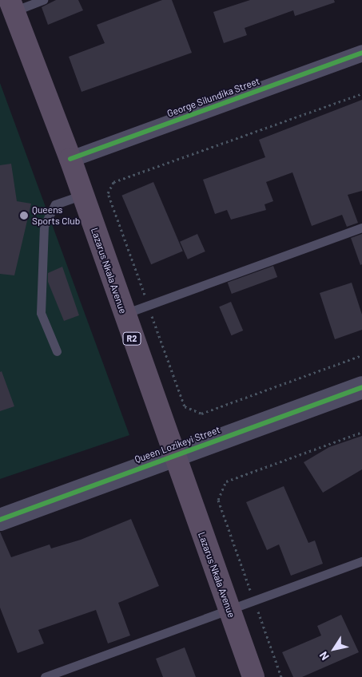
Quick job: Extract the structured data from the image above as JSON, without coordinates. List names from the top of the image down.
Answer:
{
  "streets": {
    "highway": ["Lazarus Nkala Avenue", "R2"],
    "street": ["George Silundika Street", "Queen Lozikeyi Street"]
  },
  "crossings": [
    ["George Silundika Street", "Lazarus Nkala Avenue"],
    ["Lazarus Nkala Avenue", "Queen Lozikeyi Street"]
  ],
  "places": ["Queens Sports Club"],
  "north": "bottom left"
}
